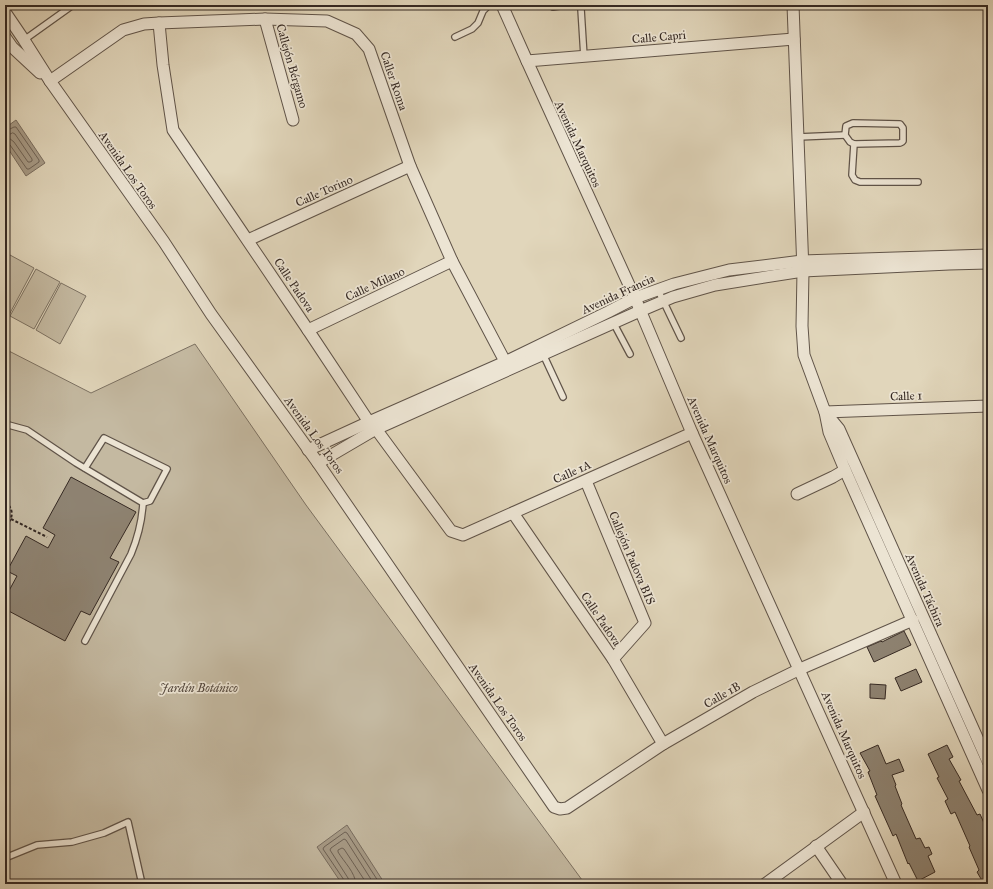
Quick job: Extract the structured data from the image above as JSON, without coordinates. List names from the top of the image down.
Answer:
{
  "streets": {
    "street": [
      "Calle Capri",
      "Callejón Bérgamo",
      "Caller Roma",
      "Avenida Marquitos",
      "Avenida Los Toros",
      "Calle Torino",
      "Calle Milano",
      "Calle Padova",
      "Avenida Francia",
      "Calle 1",
      "Calle 1A",
      "Callejón Padova BIS",
      "Avenida Táchira",
      "Calle 1B"
    ]
  },
  "crossings": [
    ["Calle Capri", "Avenida Marquitos"],
    ["Callejón Bérgamo", "Caller Roma"],
    ["Caller Roma", "Avenida Los Toros"],
    ["Caller Roma", "Calle Torino"],
    ["Caller Roma", "Calle Milano"],
    ["Caller Roma", "Calle Padova"],
    ["Caller Roma", "Avenida Francia"],
    ["Avenida Marquitos", "Avenida Francia"],
    ["Avenida Marquitos", "Calle 1A"],
    ["Avenida Marquitos", "Calle 1B"],
    ["Avenida Los Toros", "Avenida Francia"],
    ["Avenida Los Toros", "Calle 1B"],
    ["Calle Torino", "Calle Padova"],
    ["Calle Milano", "Calle Padova"],
    ["Calle Padova", "Avenida Francia"],
    ["Calle Padova", "Calle 1A"],
    ["Calle Padova", "Callejón Padova BIS"],
    ["Calle Padova", "Calle 1B"],
    ["Calle 1A", "Callejón Padova BIS"]
  ],
  "parks": ["Jardín Botánico"]
}
